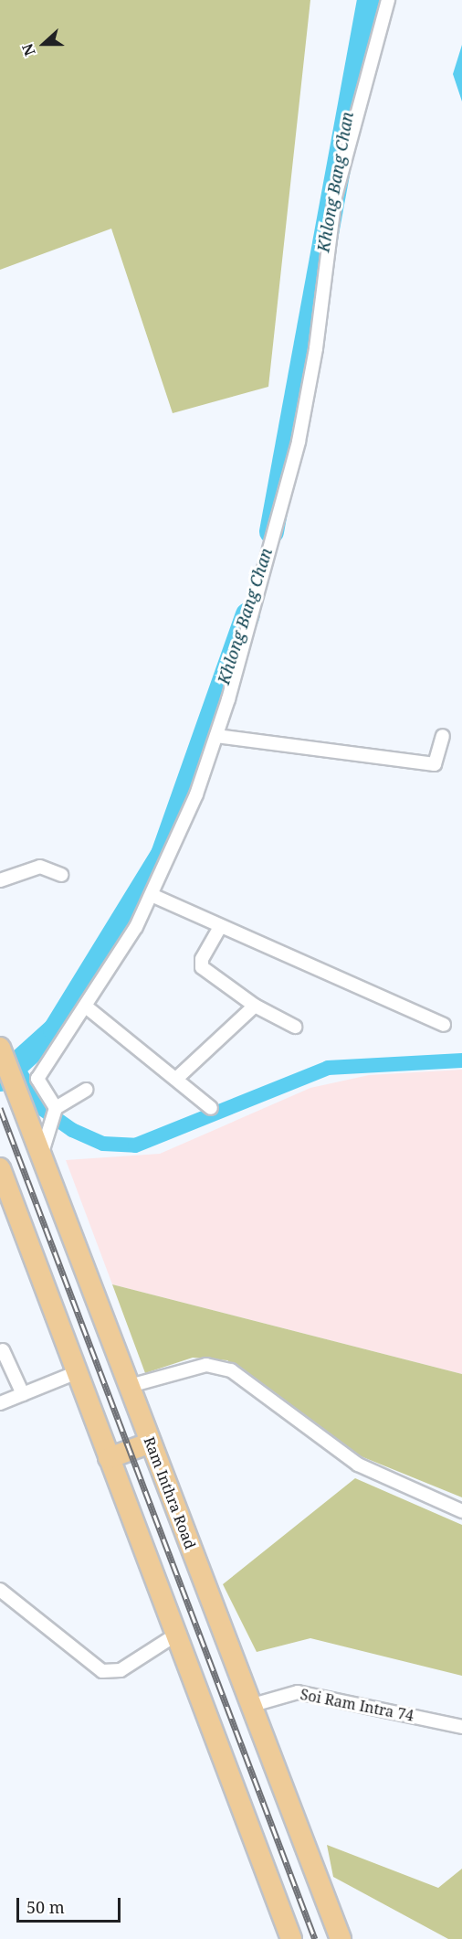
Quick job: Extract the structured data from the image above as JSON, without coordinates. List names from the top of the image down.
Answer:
{
  "streets": {
    "highway": ["Ram Inthra Road"],
    "street": ["Soi Ram Intra 74"]
  },
  "crossings": [
    ["Ram Inthra Road", "Soi Ram Intra 74"]
  ],
  "water": ["Khlong Bang Chan"],
  "scale_bar": "50 m",
  "north": "left"
}
